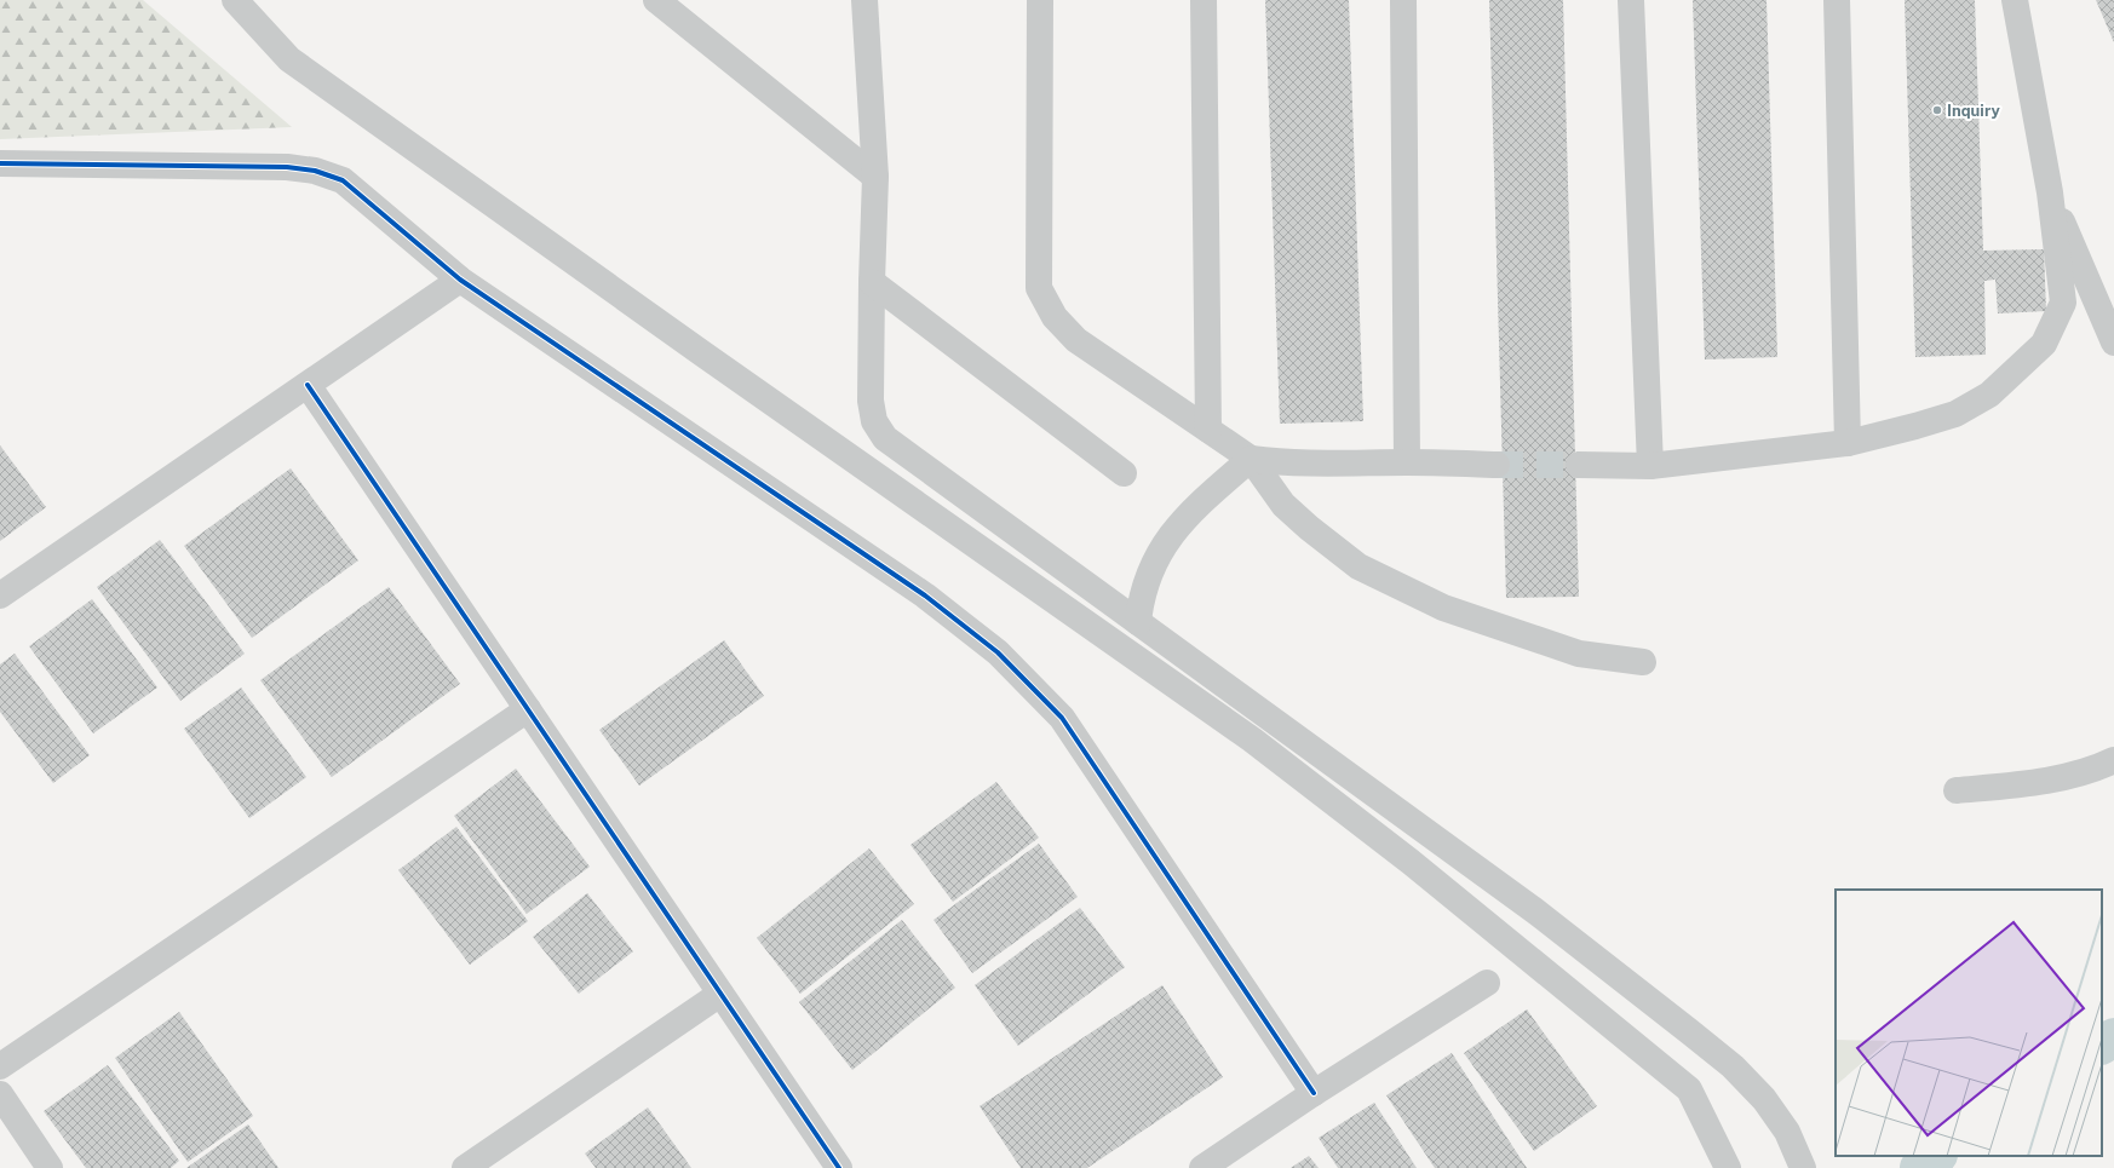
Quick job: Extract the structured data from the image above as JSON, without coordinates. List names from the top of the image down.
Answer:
{
  "places": ["Inquiry"]
}
